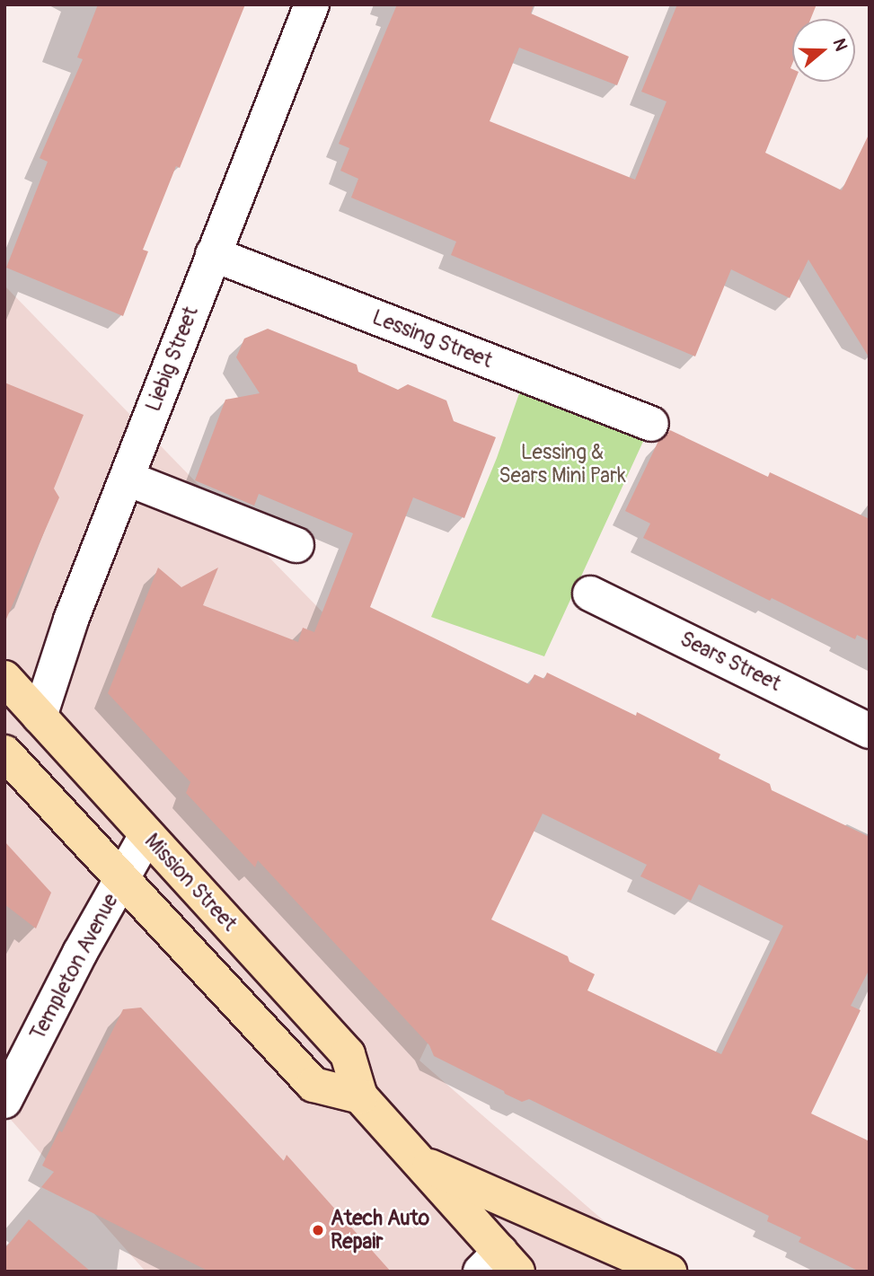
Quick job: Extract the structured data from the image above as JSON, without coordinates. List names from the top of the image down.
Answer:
{
  "streets": {
    "main road": ["Mission Street"],
    "street": [
      "Lessing Street",
      "Liebig Street",
      "Sears Street",
      "Templeton Avenue"
    ]
  },
  "crossings": [
    ["Lessing Street", "Liebig Street"],
    ["Liebig Street", "Mission Street"],
    ["Mission Street", "Templeton Avenue"]
  ],
  "parks": ["Lessing & Sears Mini Park"],
  "places": ["Atech Auto Repair"],
  "north": "right"
}
